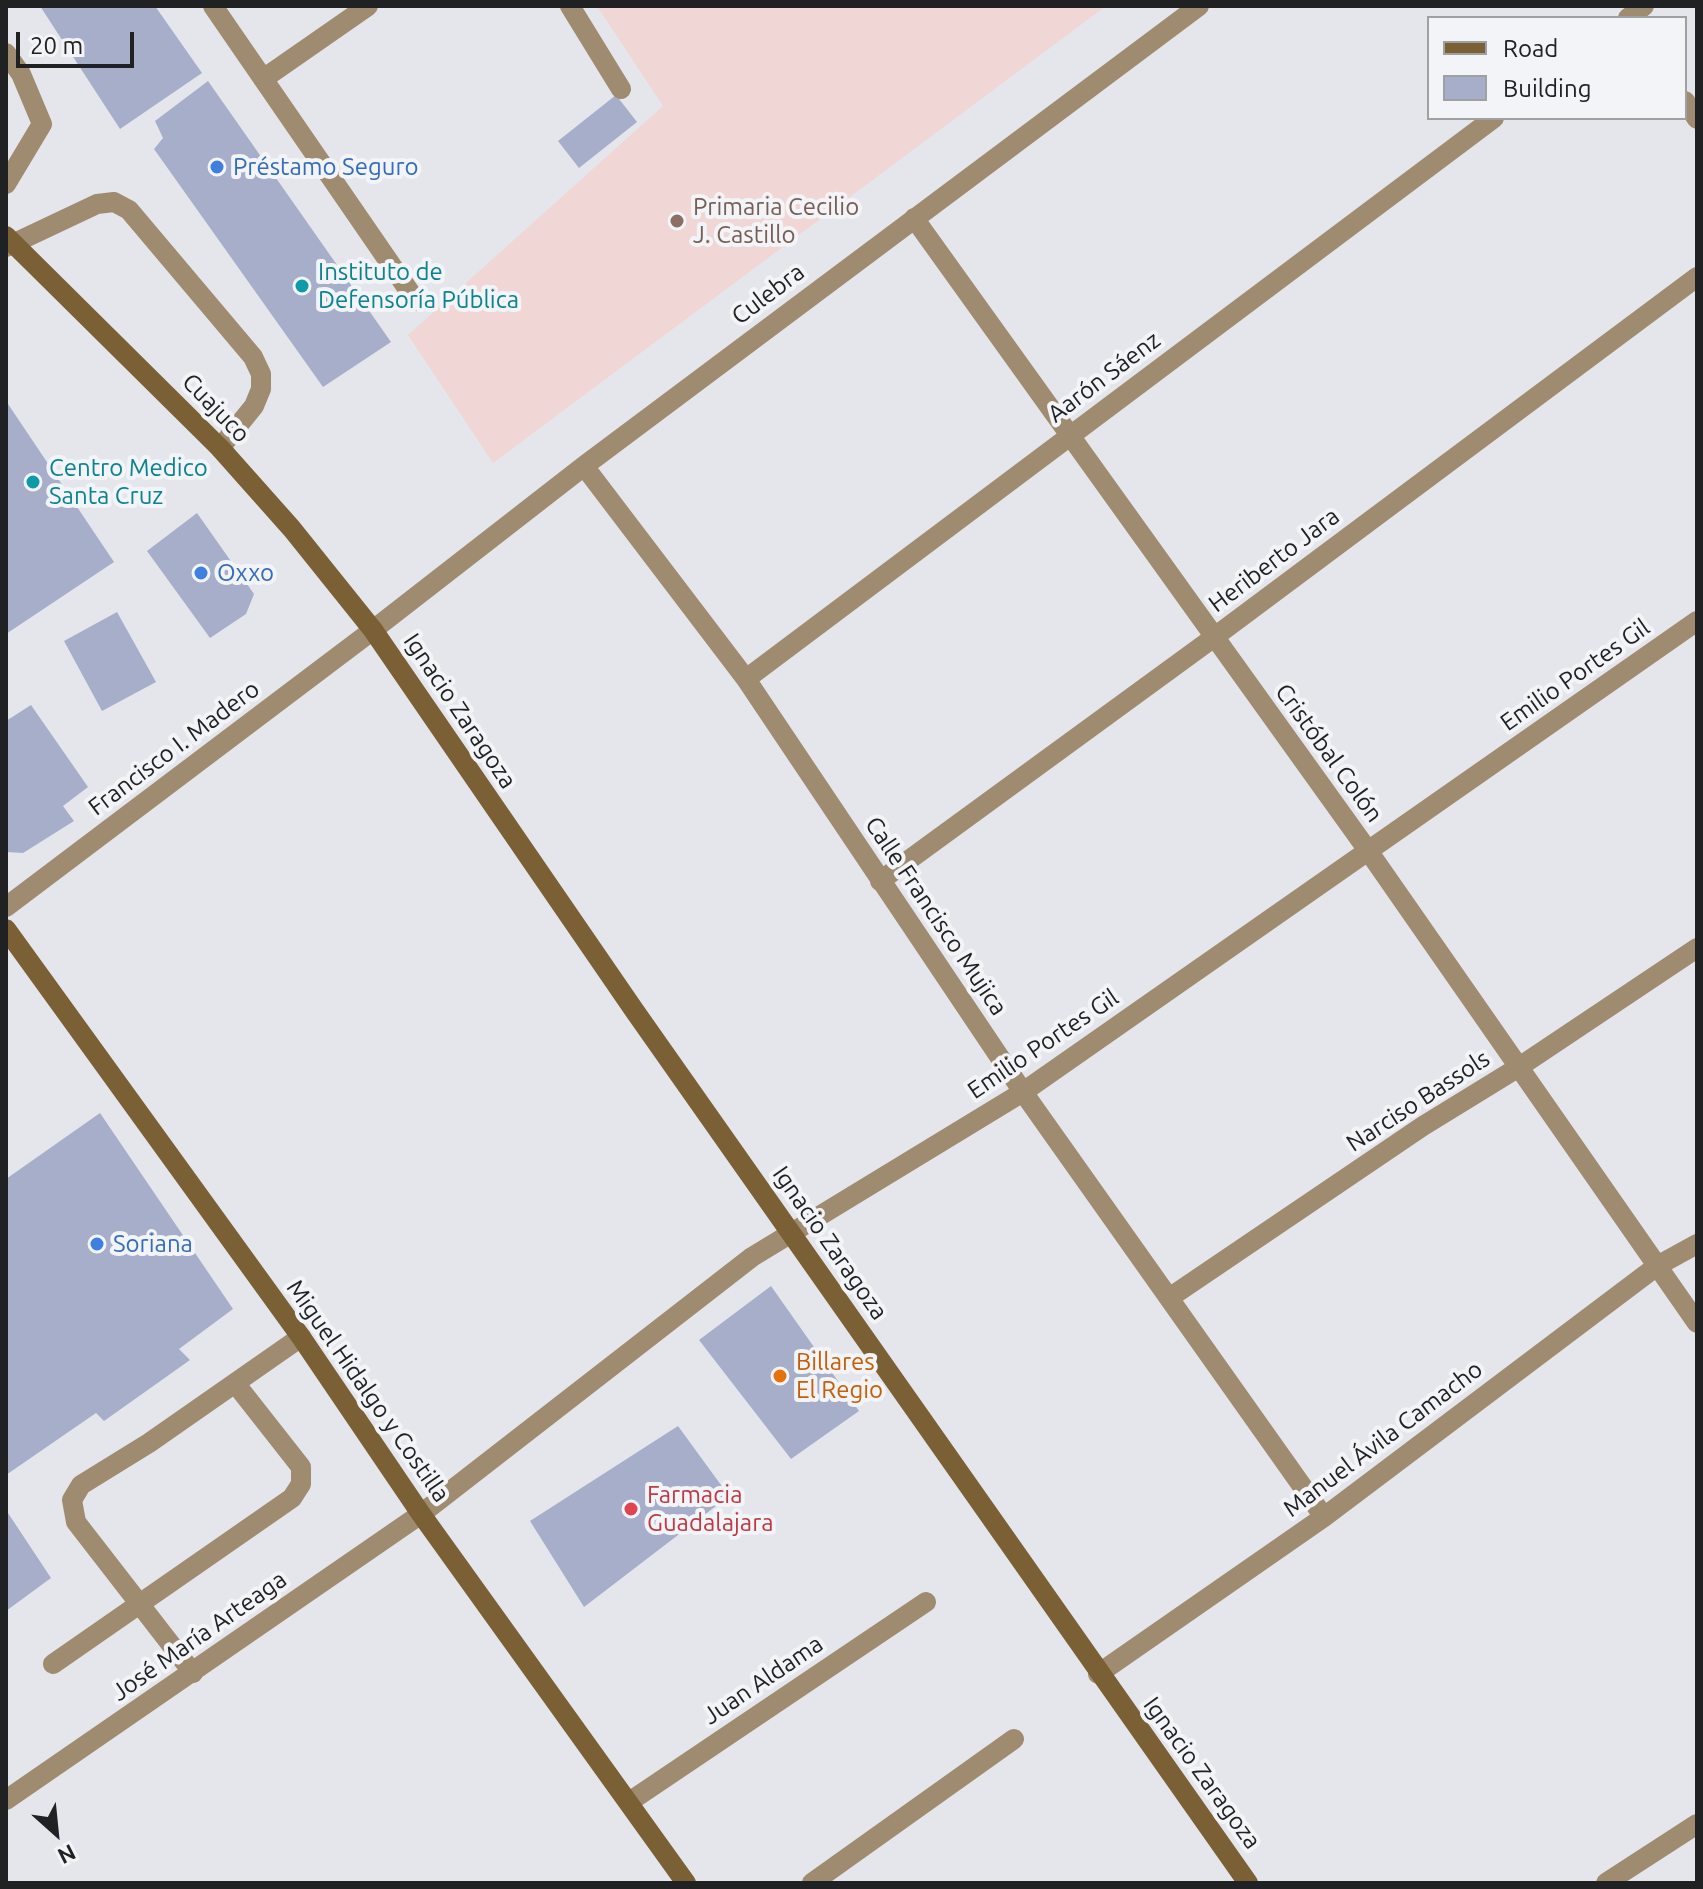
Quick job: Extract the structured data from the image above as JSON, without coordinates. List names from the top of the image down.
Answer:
{
  "streets": {
    "main road": ["Cuajuco", "Ignacio Zaragoza", "Miguel Hidalgo y Costilla"],
    "street": [
      "Culebra",
      "Aarón Sáenz",
      "Heriberto Jara",
      "Emilio Portes Gil",
      "Francisco I. Madero",
      "Cristóbal Colón",
      "Calle Francisco Mujica",
      "Narciso Bassols",
      "Manuel Ávila Camacho",
      "José María Arteaga",
      "Juan Aldama"
    ]
  },
  "crossings": [
    ["Culebra", "Cuajuco"],
    ["Culebra", "Ignacio Zaragoza"],
    ["Culebra", "Francisco I. Madero"],
    ["Culebra", "Cristóbal Colón"],
    ["Culebra", "Calle Francisco Mujica"],
    ["Aarón Sáenz", "Cristóbal Colón"],
    ["Aarón Sáenz", "Calle Francisco Mujica"],
    ["Cuajuco", "Ignacio Zaragoza"],
    ["Cuajuco", "Francisco I. Madero"],
    ["Heriberto Jara", "Cristóbal Colón"],
    ["Heriberto Jara", "Calle Francisco Mujica"],
    ["Emilio Portes Gil", "Ignacio Zaragoza"],
    ["Emilio Portes Gil", "Cristóbal Colón"],
    ["Emilio Portes Gil", "Calle Francisco Mujica"],
    ["Emilio Portes Gil", "Miguel Hidalgo y Costilla"],
    ["Emilio Portes Gil", "José María Arteaga"],
    ["Ignacio Zaragoza", "Francisco I. Madero"],
    ["Ignacio Zaragoza", "Manuel Ávila Camacho"],
    ["Cristóbal Colón", "Narciso Bassols"],
    ["Cristóbal Colón", "Manuel Ávila Camacho"],
    ["Calle Francisco Mujica", "Narciso Bassols"],
    ["Calle Francisco Mujica", "Manuel Ávila Camacho"],
    ["Miguel Hidalgo y Costilla", "José María Arteaga"],
    ["Miguel Hidalgo y Costilla", "Juan Aldama"]
  ],
  "places": [
    "Préstamo Seguro",
    "Primaria Cecilio J. Castillo",
    "Instituto de Defensoría Pública",
    "Centro Medico Santa Cruz",
    "Oxxo",
    "Soriana",
    "Billares El Regio",
    "Farmacia Guadalajara"
  ],
  "legend": ["Road", "Building"],
  "scale_bar": "20 m",
  "north": "bottom right"
}
